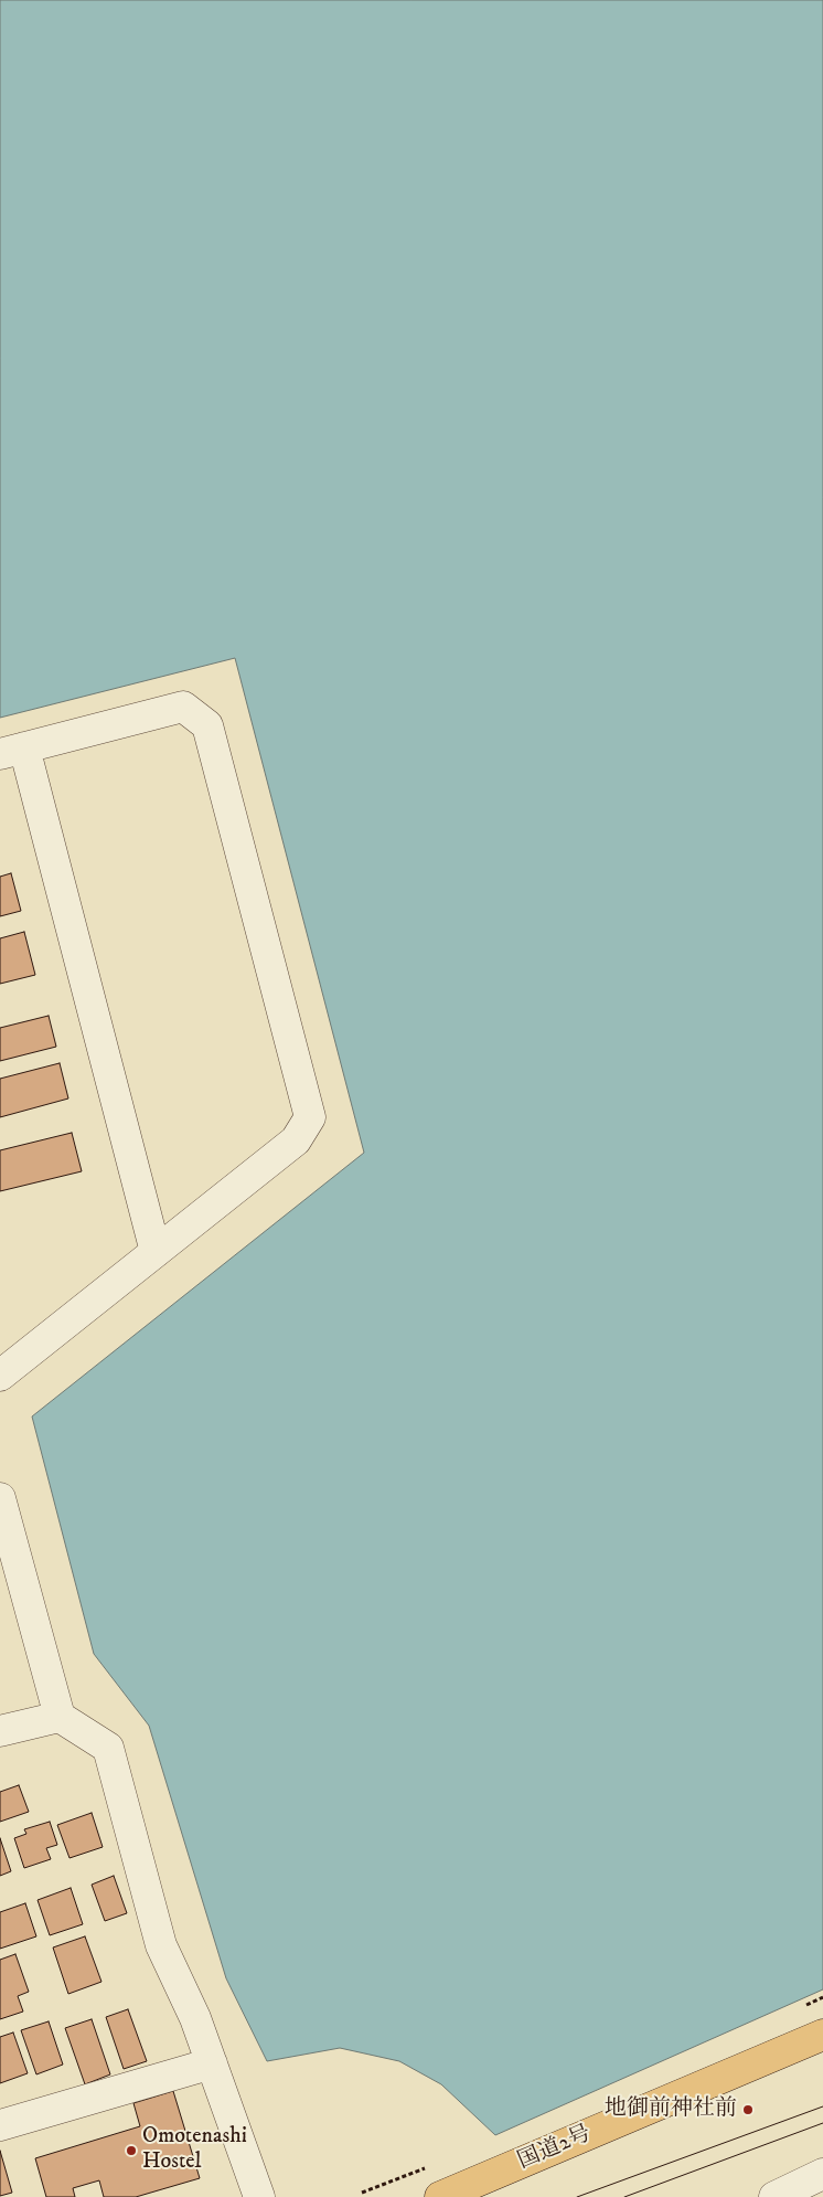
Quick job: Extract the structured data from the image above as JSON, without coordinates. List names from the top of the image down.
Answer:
{
  "streets": {
    "highway": ["国道2号"]
  },
  "places": ["地御前神社前", "Omotenashi Hostel"]
}
